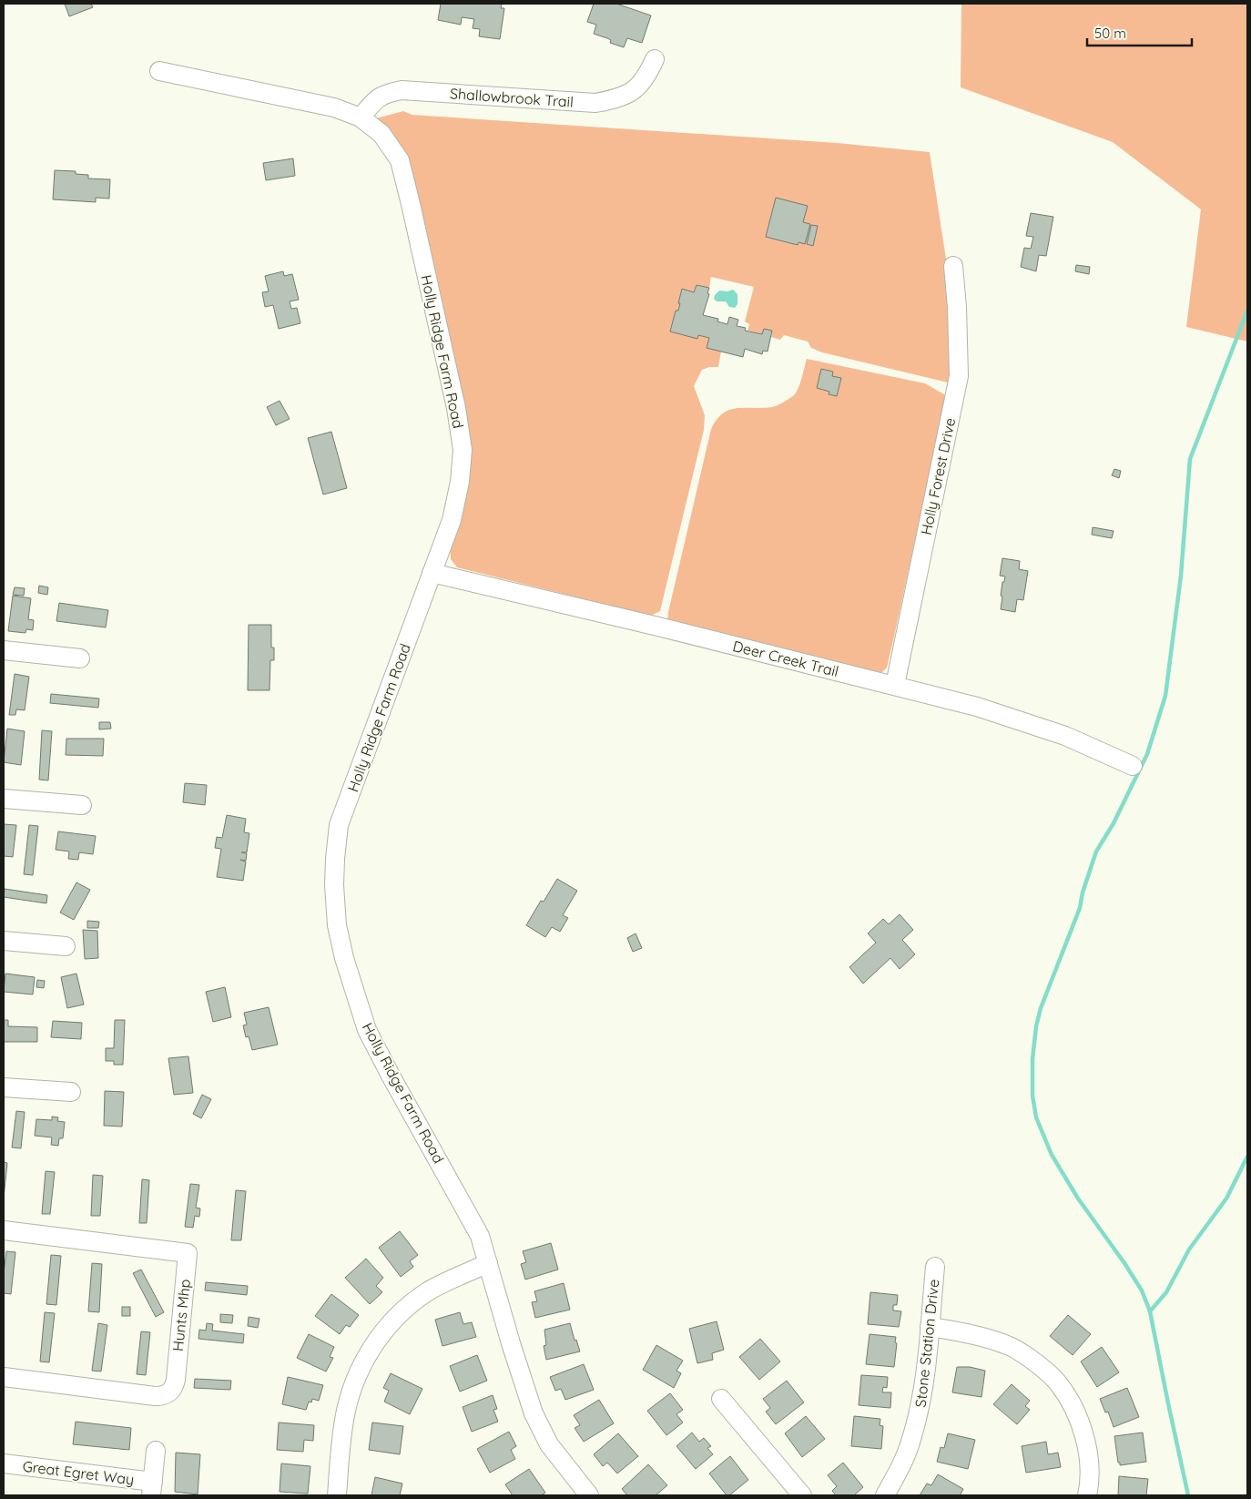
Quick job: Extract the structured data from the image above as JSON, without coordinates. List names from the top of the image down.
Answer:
{
  "streets": {
    "street": [
      "Shallowbrook Trail",
      "Holly Ridge Farm Road",
      "Holly Forest Drive",
      "Deer Creek Trail",
      "Hunts Mhp",
      "Stone Station Drive",
      "Great Egret Way"
    ]
  },
  "crossings": [
    ["Shallowbrook Trail", "Holly Ridge Farm Road"],
    ["Holly Ridge Farm Road", "Deer Creek Trail"],
    ["Holly Forest Drive", "Deer Creek Trail"]
  ],
  "scale_bar": "50 m"
}
